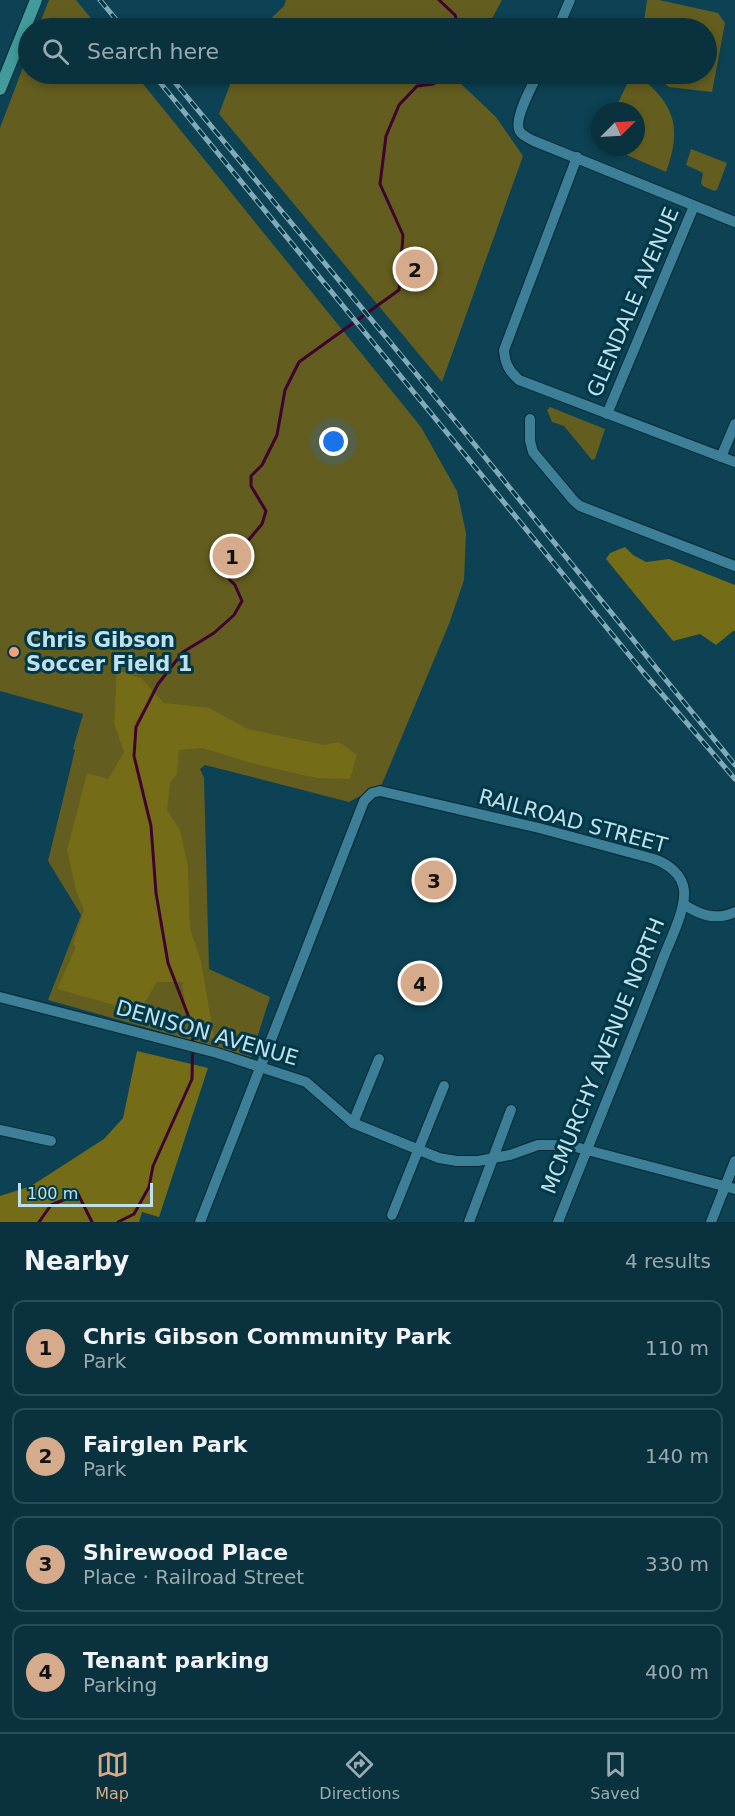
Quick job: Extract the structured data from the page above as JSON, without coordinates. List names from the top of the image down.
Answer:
{
  "streets": {
    "street": [
      "GLENDALE AVENUE",
      "RAILROAD STREET",
      "DENISON AVENUE",
      "MCMURCHY AVENUE NORTH"
    ]
  },
  "crossings": [
    ["RAILROAD STREET", "DENISON AVENUE"],
    ["RAILROAD STREET", "MCMURCHY AVENUE NORTH"],
    ["DENISON AVENUE", "MCMURCHY AVENUE NORTH"]
  ],
  "places": ["Chris Gibson Soccer Field 1"],
  "scale_bar": "100 m",
  "north": "top right",
  "page": {
    "search": "Search here",
    "pins": [
      "2",
      "1",
      "3",
      "4"
    ],
    "scale": "100 m",
    "heading": ["Nearby", "4 results"],
    "list": [
      {
        "mark": "1",
        "name": "Chris Gibson Community Park",
        "note": "Park",
        "value": "110 m"
      },
      {
        "mark": "2",
        "name": "Fairglen Park",
        "note": "Park",
        "value": "140 m"
      },
      {
        "mark": "3",
        "name": "Shirewood Place",
        "note": "Place · Railroad Street",
        "value": "330 m"
      },
      {
        "mark": "4",
        "name": "Tenant parking",
        "note": "Parking",
        "value": "400 m"
      }
    ],
    "nav": ["Map", "Directions", "Saved"]
  }
}
